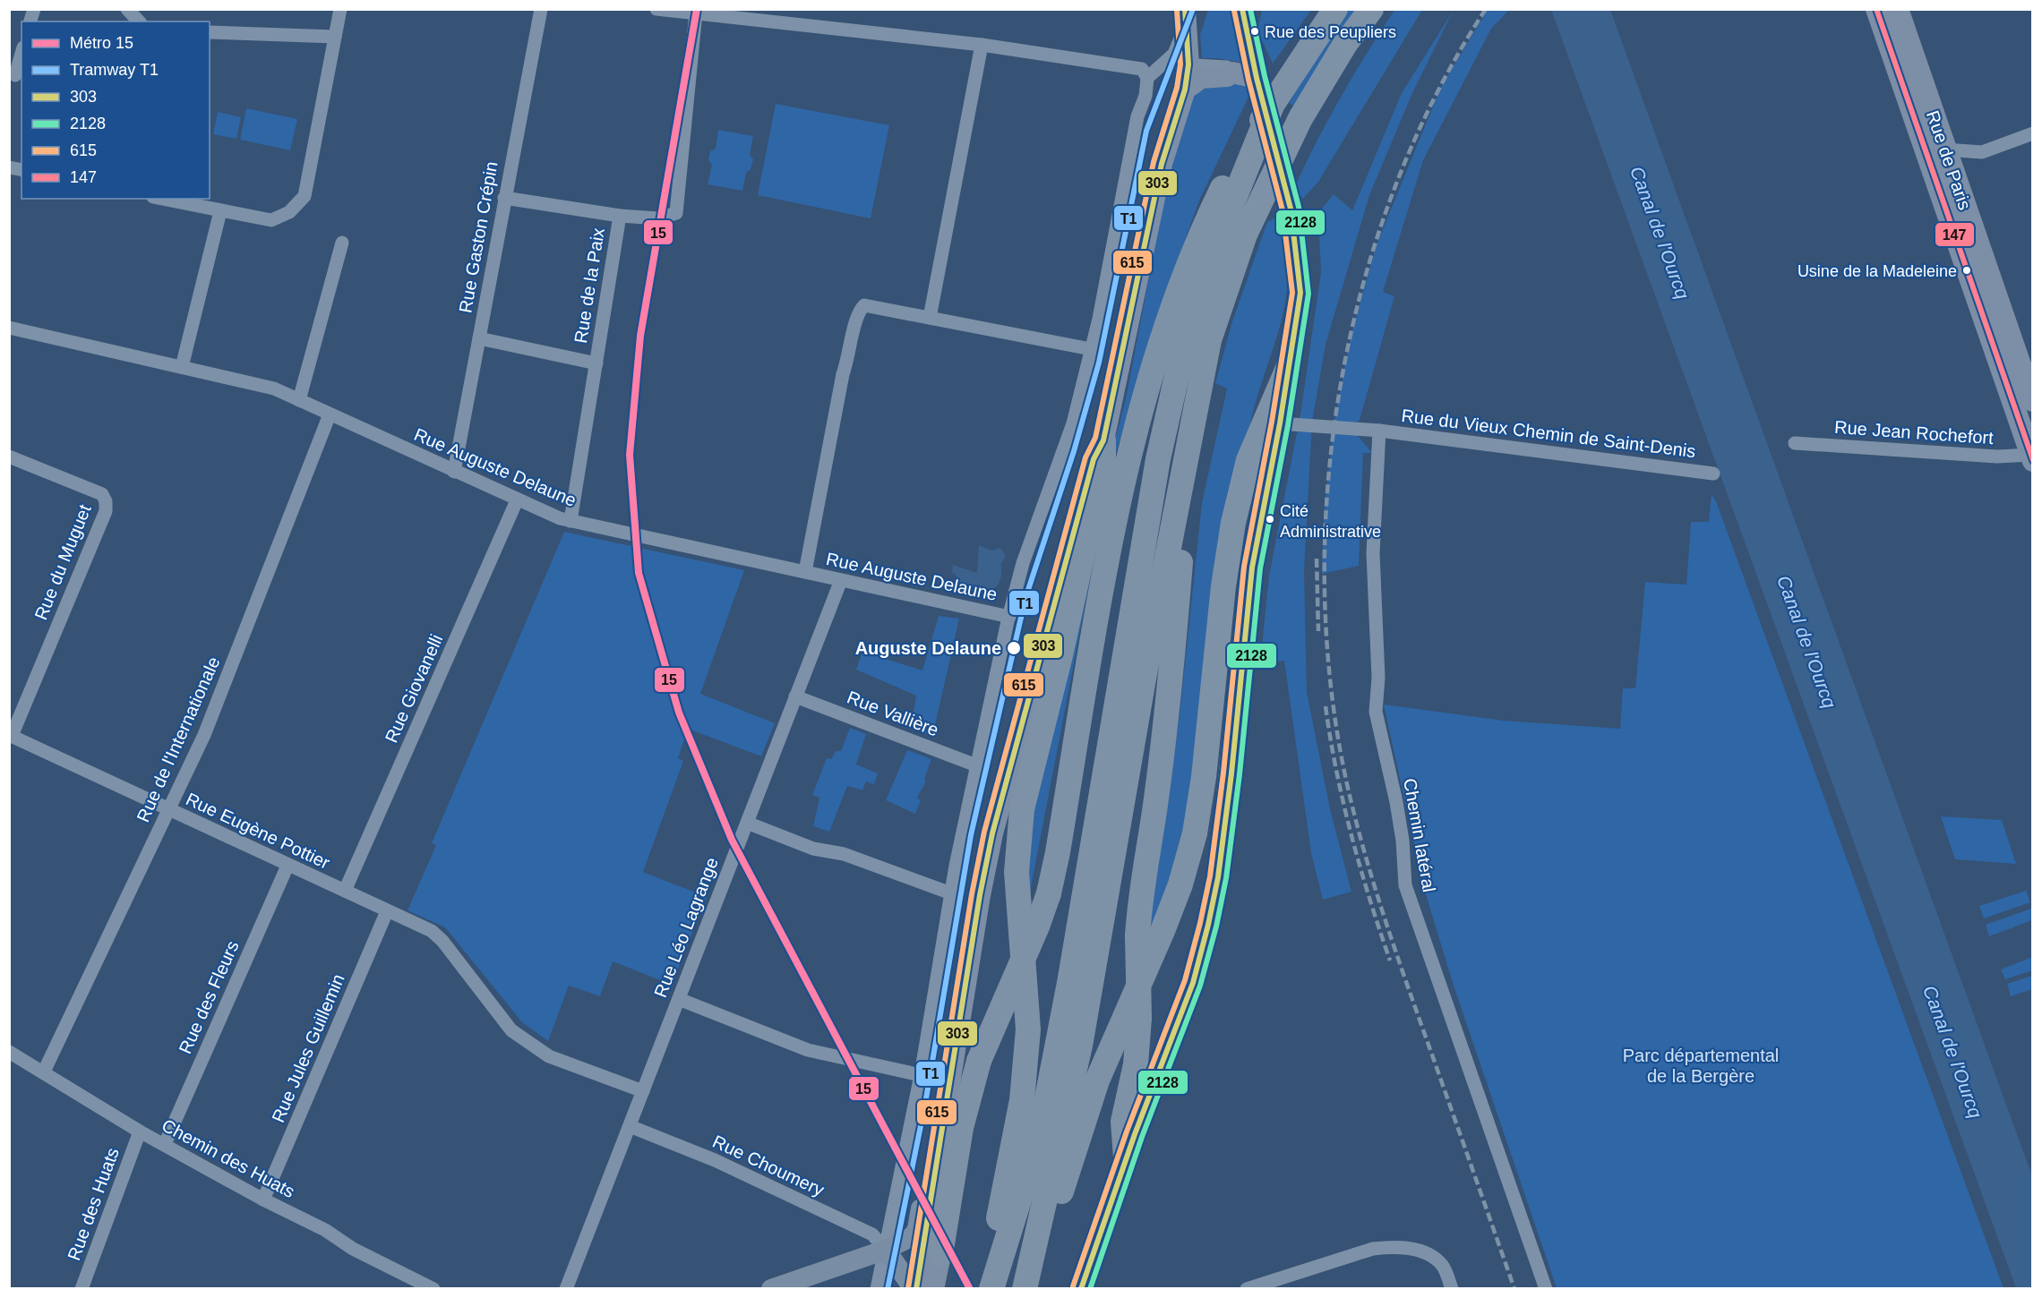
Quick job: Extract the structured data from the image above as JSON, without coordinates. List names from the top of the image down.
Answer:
{
  "streets": {
    "main road": ["Rue de Paris"],
    "street": [
      "Rue Gaston Crépin",
      "Rue de la Paix",
      "Rue Jean Rochefort",
      "Rue du Vieux Chemin de Saint-Denis",
      "Rue Auguste Delaune",
      "Rue du Muguet",
      "Rue Giovanelli",
      "Rue Vallière",
      "Rue de l'Internationale",
      "Rue Eugène Pottier",
      "Chemin latéral",
      "Rue Léo Lagrange",
      "Rue des Fleurs",
      "Rue Jules Guillemin",
      "Chemin des Huats",
      "Rue Choumery",
      "Rue des Huats"
    ]
  },
  "crossings": [
    ["Rue de Paris", "Rue Jean Rochefort"],
    ["Rue Gaston Crépin", "Rue Auguste Delaune"],
    ["Rue de la Paix", "Rue Auguste Delaune"],
    ["Rue du Vieux Chemin de Saint-Denis", "Chemin latéral"],
    ["Rue Auguste Delaune", "Rue Giovanelli"],
    ["Rue Auguste Delaune", "Rue de l'Internationale"],
    ["Rue Auguste Delaune", "Rue Léo Lagrange"],
    ["Rue du Muguet", "Rue Eugène Pottier"],
    ["Rue Giovanelli", "Rue Eugène Pottier"],
    ["Rue Vallière", "Rue Léo Lagrange"],
    ["Rue de l'Internationale", "Rue Eugène Pottier"],
    ["Rue de l'Internationale", "Chemin des Huats"],
    ["Rue Eugène Pottier", "Rue Léo Lagrange"],
    ["Rue Eugène Pottier", "Rue des Fleurs"],
    ["Rue Eugène Pottier", "Rue Jules Guillemin"],
    ["Rue Léo Lagrange", "Rue Choumery"],
    ["Rue des Fleurs", "Chemin des Huats"],
    ["Rue Jules Guillemin", "Chemin des Huats"],
    ["Chemin des Huats", "Rue des Huats"]
  ],
  "water": ["Canal de l'Ourcq"],
  "parks": ["Parc départemental de la Bergère"],
  "places": [
    "Rue des Peupliers",
    "Usine de la Madeleine",
    "Cité Administrative",
    "Auguste Delaune"
  ],
  "lines": [
    "metro line 15",
    "tram line T1",
    "transit line 303",
    "transit line 2128",
    "transit line 147",
    "transit line 615"
  ],
  "legend": [
    "Métro 15",
    "Tramway T1",
    "303",
    "2128",
    "615",
    "147"
  ]
}
